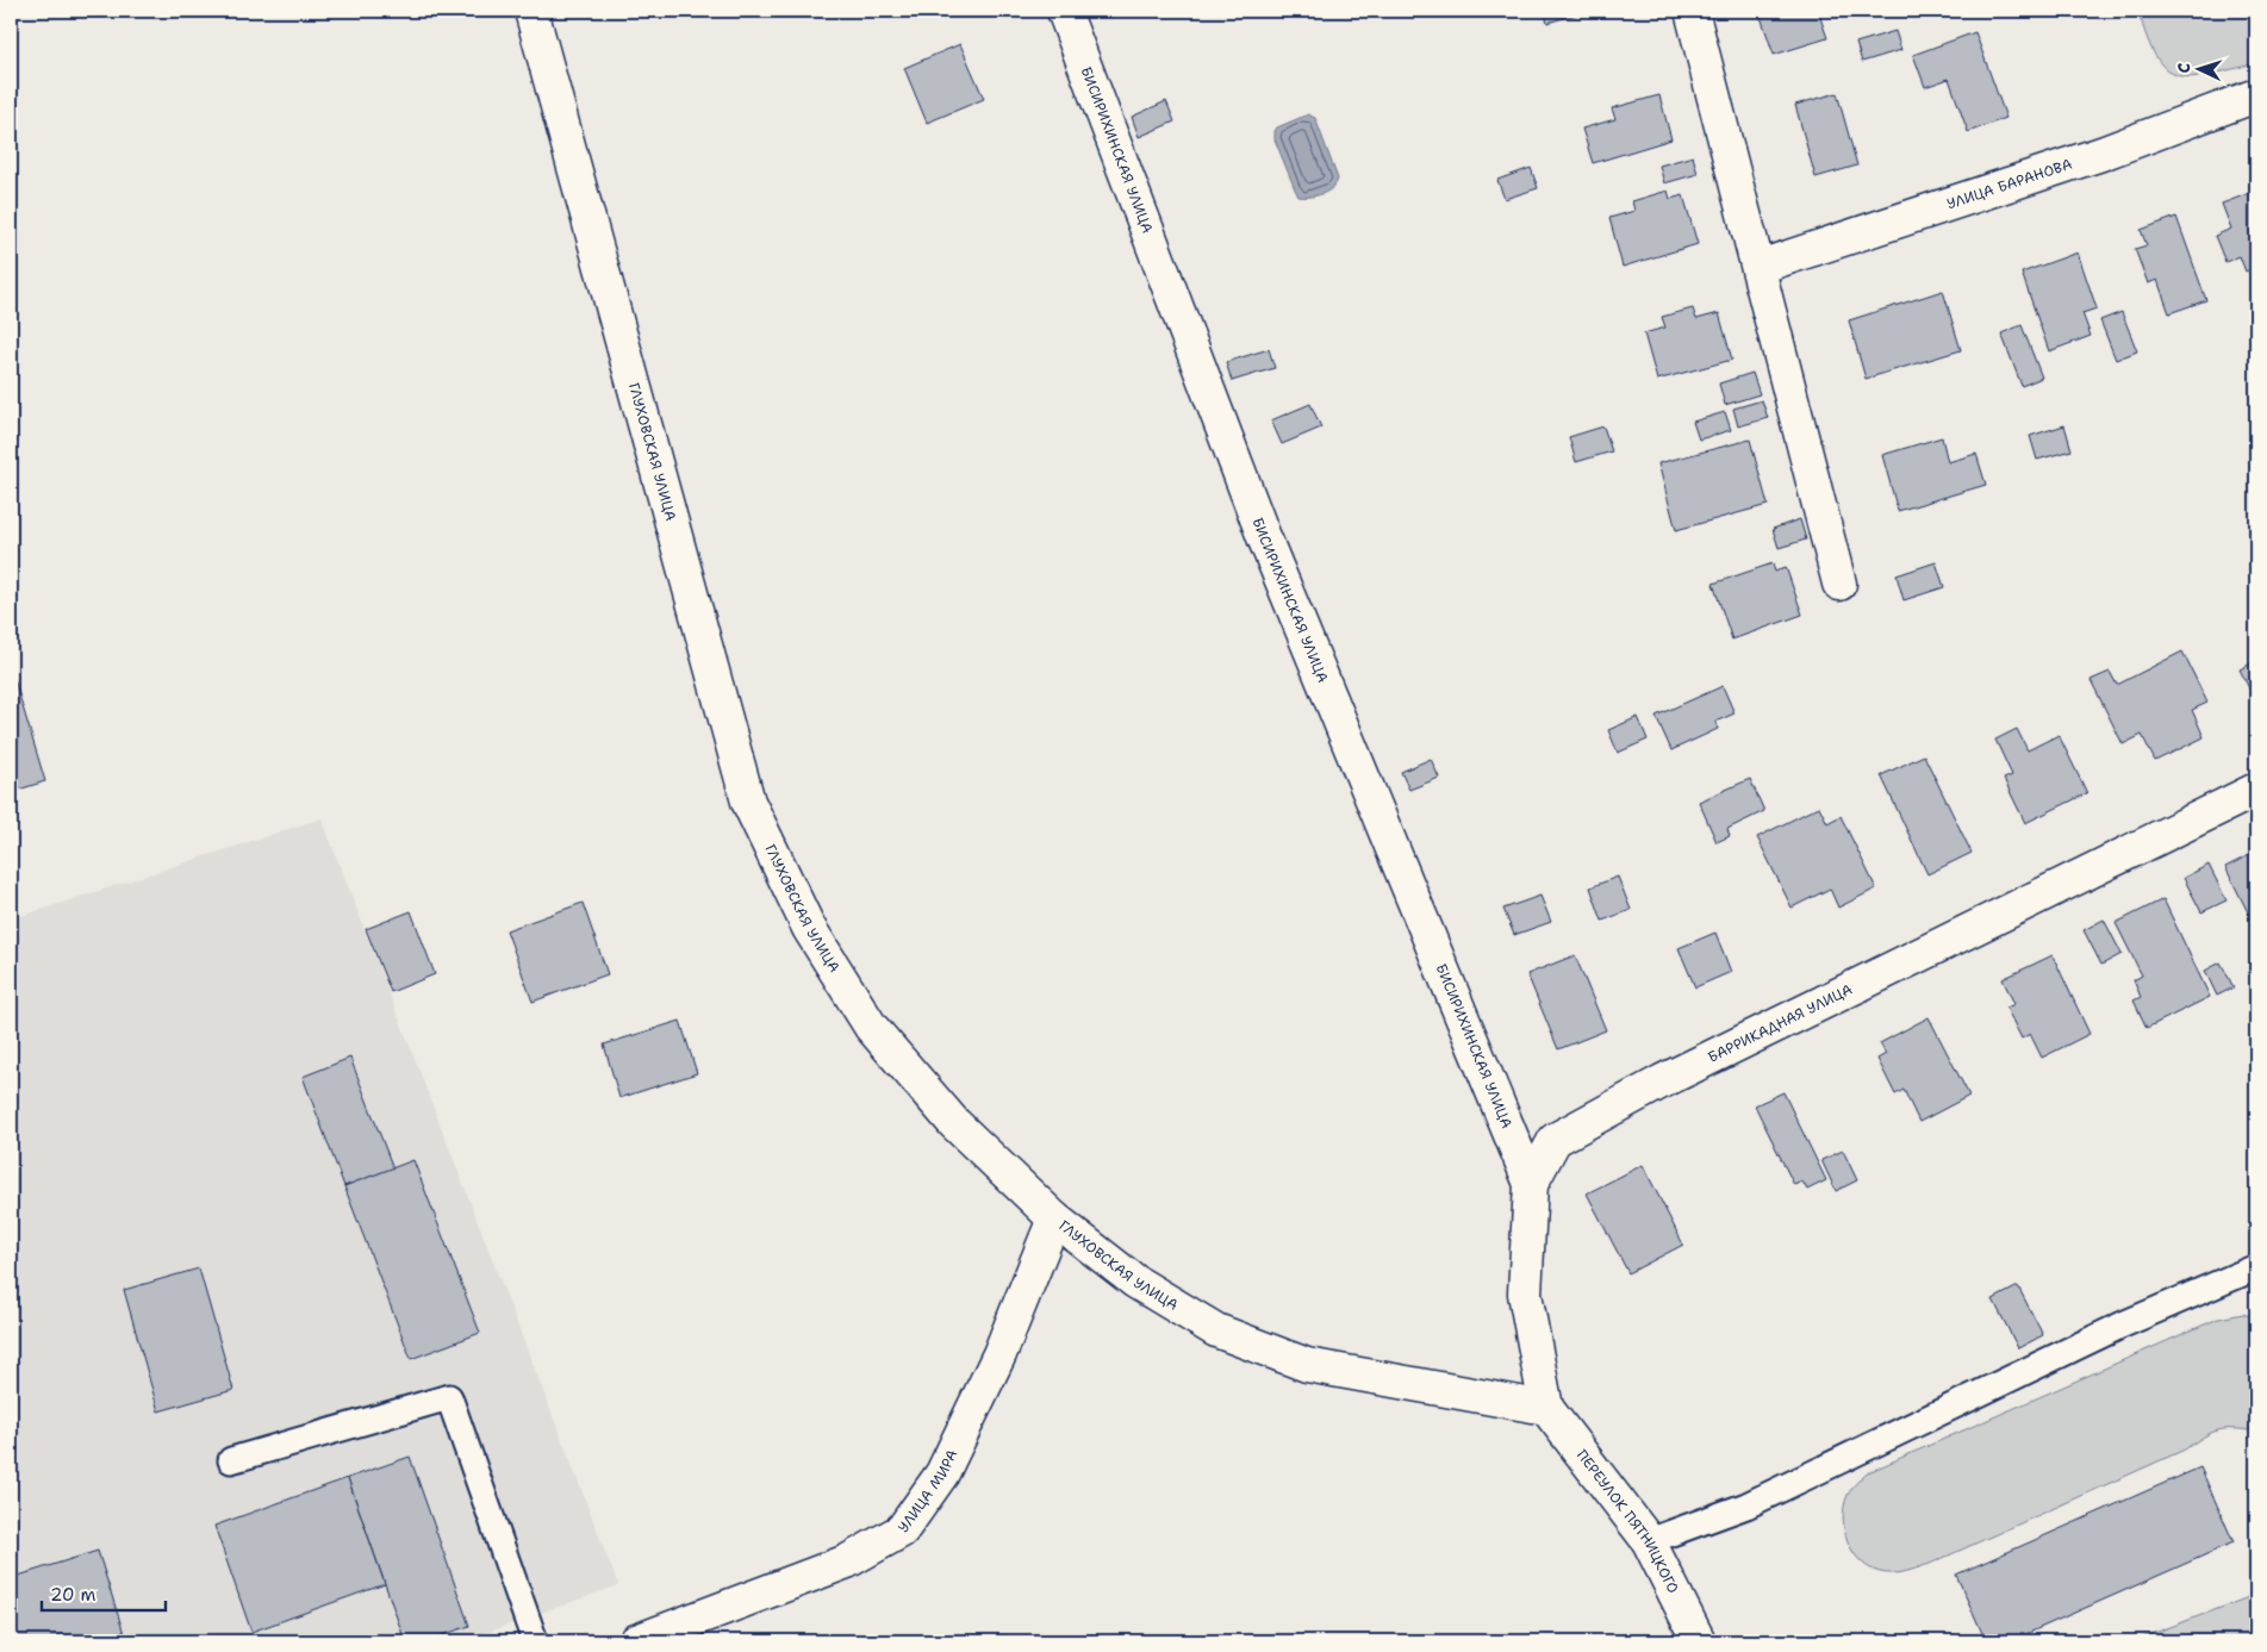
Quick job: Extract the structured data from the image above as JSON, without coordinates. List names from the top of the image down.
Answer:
{
  "streets": {
    "street": [
      "БИСИРИХИНСКАЯ УЛИЦА",
      "УЛИЦА БАРАНОВА",
      "ГЛУХОВСКАЯ УЛИЦА",
      "БАРРИКАДНАЯ УЛИЦА",
      "УЛИЦА МИРА",
      "ПЕРЕУЛОК ПЯТНИЦКОГО"
    ]
  },
  "crossings": [
    ["БИСИРИХИНСКАЯ УЛИЦА", "БАРРИКАДНАЯ УЛИЦА"],
    ["ГЛУХОВСКАЯ УЛИЦА", "БАРРИКАДНАЯ УЛИЦА"],
    ["ГЛУХОВСКАЯ УЛИЦА", "УЛИЦА МИРА"],
    ["ГЛУХОВСКАЯ УЛИЦА", "ПЕРЕУЛОК ПЯТНИЦКОГО"],
    ["БАРРИКАДНАЯ УЛИЦА", "ПЕРЕУЛОК ПЯТНИЦКОГО"]
  ],
  "scale_bar": "20 m",
  "north": "left"
}
